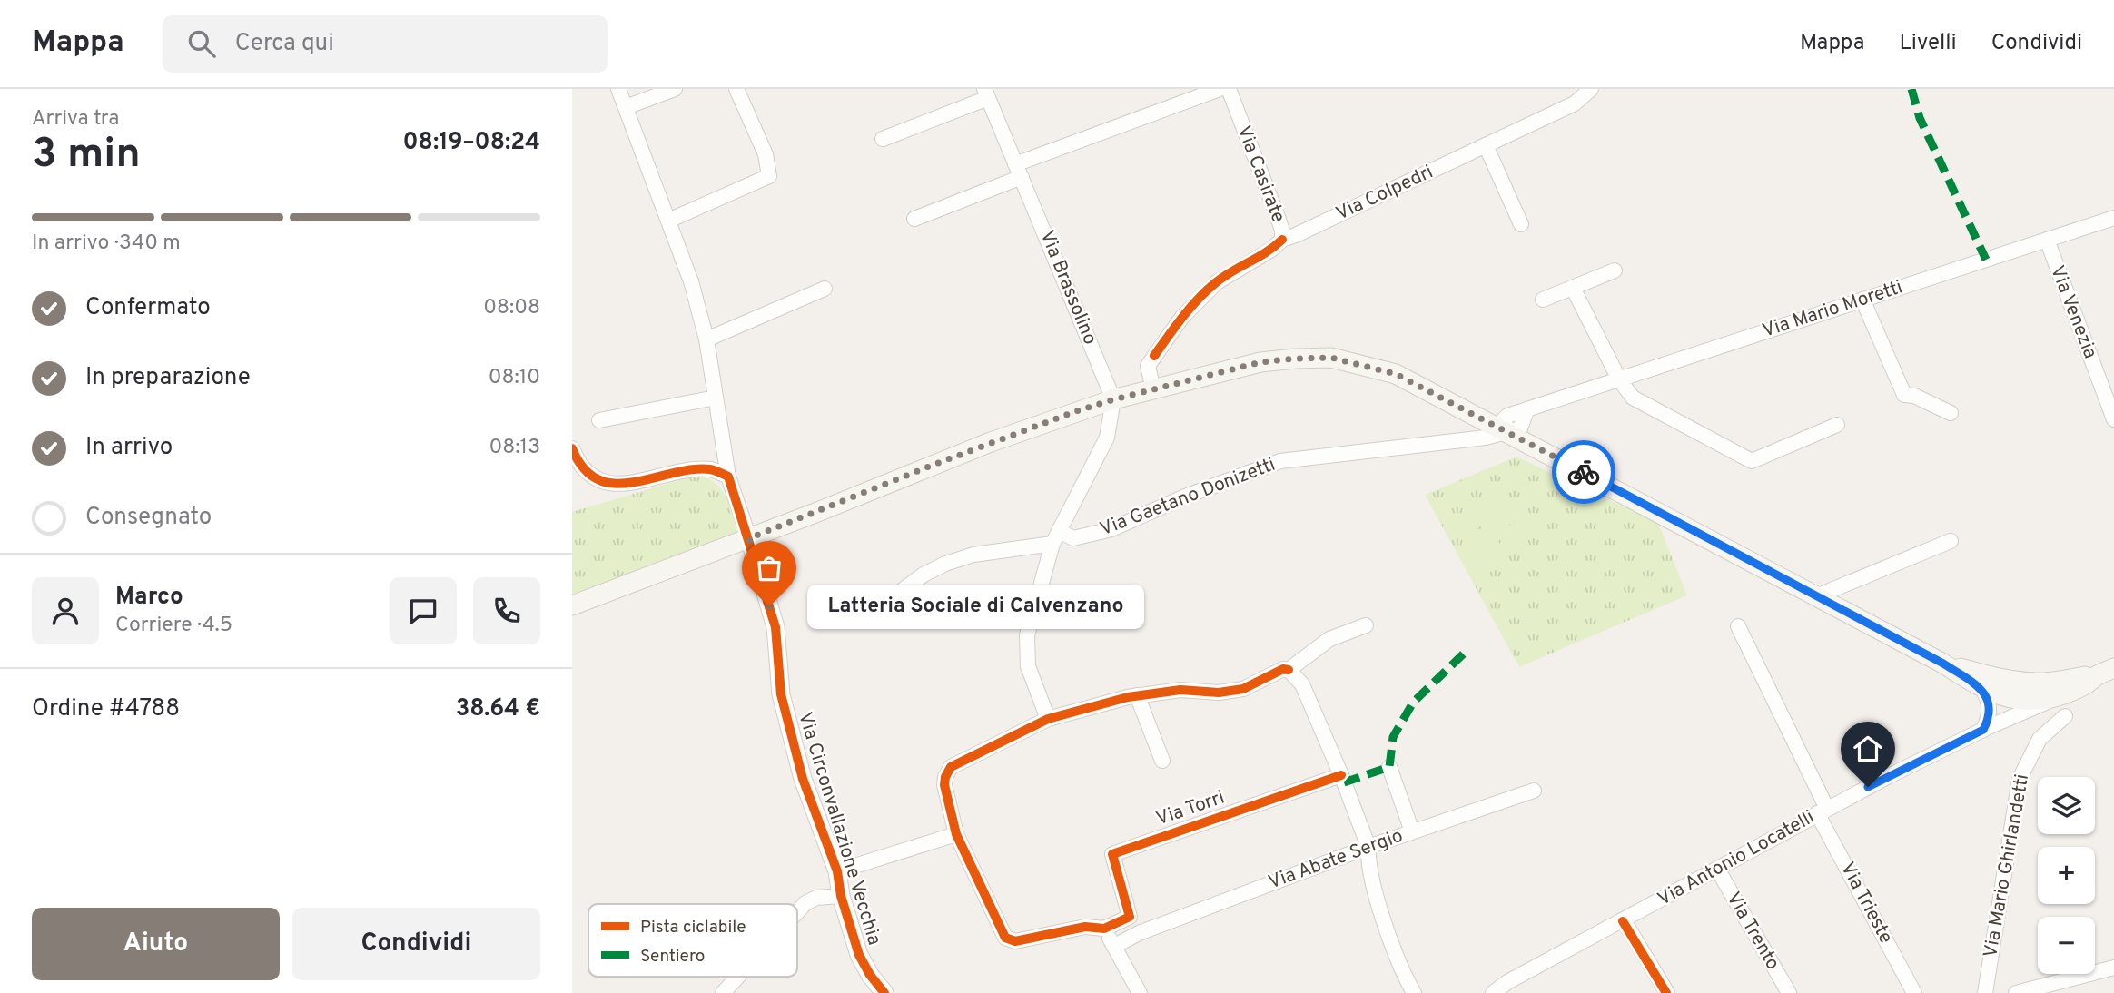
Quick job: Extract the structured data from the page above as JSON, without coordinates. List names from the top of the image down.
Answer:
{
  "streets": {
    "street": [
      "Via Casirate",
      "Via Colpedri",
      "Via Brassolino",
      "Via Mario Moretti",
      "Via Venezia",
      "Via Gaetano Donizetti",
      "Via Torri",
      "Via Circonvallazione Vecchia",
      "Via Antonio Locatelli",
      "Via Abate Sergio",
      "Via Mario Ghirlandetti",
      "Via Trieste",
      "Via Trento"
    ]
  },
  "crossings": [
    ["Via Casirate", "Via Colpedri"],
    ["Via Mario Moretti", "Via Venezia"],
    ["Via Mario Moretti", "Via Gaetano Donizetti"],
    ["Via Antonio Locatelli", "Via Trieste"],
    ["Via Antonio Locatelli", "Via Trento"]
  ],
  "places": ["Latteria Sociale di Calvenzano"],
  "legend": ["Pista ciclabile", "Sentiero"],
  "page": {
    "header": "Mappa",
    "search": "Cerca qui",
    "nav": ["Mappa", "Livelli", "Condividi"],
    "heading": ["3 min", "Arriva tra", "08:19–08:24"],
    "panel": [
      "Marco",
      "Corriere · 4.5",
      "Ordine #4788",
      "38.64 €"
    ],
    "bar": "In arrivo · 340 m",
    "list": [
      ["Confermato", "08:08"],
      ["In preparazione", "08:10"],
      ["In arrivo", "08:13"],
      "Consegnato"
    ],
    "bubble": "Latteria Sociale di Calvenzano",
    "map_buttons": ["+", "−"],
    "buttons": ["Aiuto", "Condividi"]
  }
}
